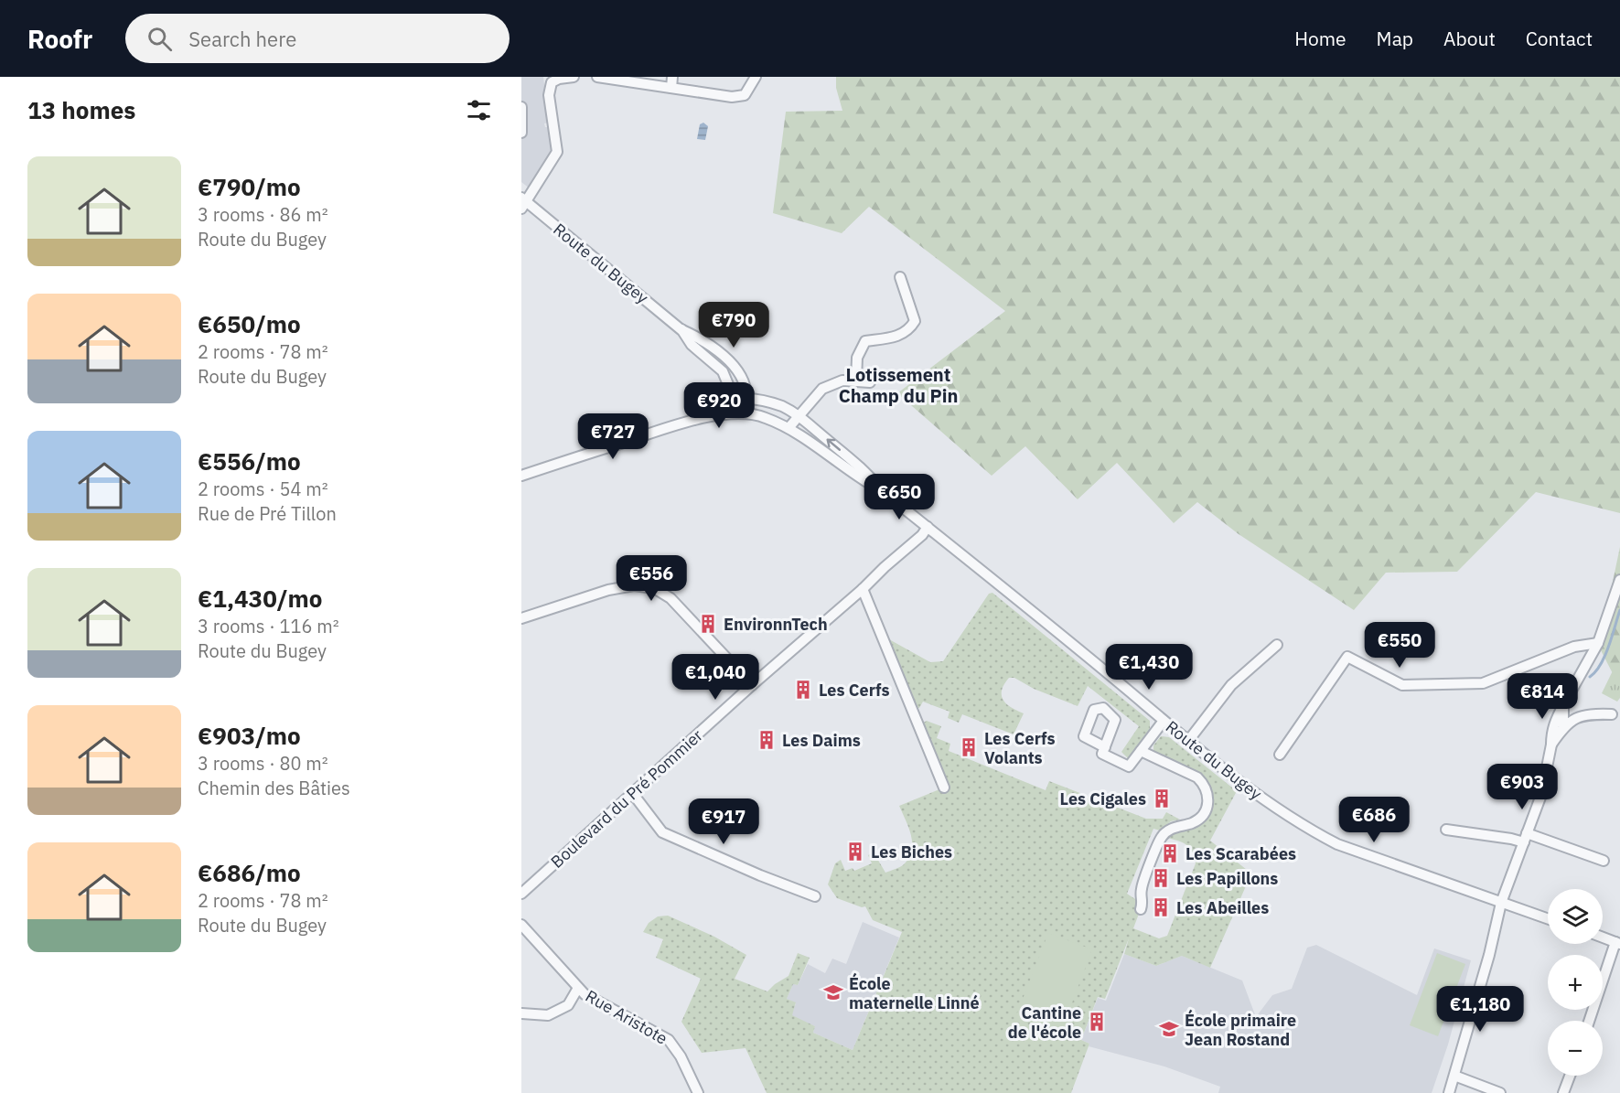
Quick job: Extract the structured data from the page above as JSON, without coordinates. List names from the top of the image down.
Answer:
{
  "streets": {
    "street": ["Route du Bugey", "Boulevard du Pré Pommier", "Rue Aristote"]
  },
  "crossings": [
    ["Route du Bugey", "Boulevard du Pré Pommier"]
  ],
  "districts": ["Lotissement Champ du Pin"],
  "places": {
    "building": [
      "EnvironnTech",
      "Les Cerfs",
      "Les Daims",
      "Les Cerfs Volants",
      "Les Cigales",
      "Les Biches",
      "Les Scarabées",
      "Les Papillons",
      "Les Abeilles",
      "Cantine de l'école"
    ],
    "school or university": ["École maternelle Linné", "École primaire Jean Rostand"]
  },
  "page": {
    "header": "Roofr",
    "search": "Search here",
    "nav": [
      "Home",
      "Map",
      "About",
      "Contact"
    ],
    "heading": "13 homes",
    "list": [
      {
        "name": "€790/mo",
        "note": "3 rooms · 86 m² · Route du Bugey"
      },
      {
        "name": "€650/mo",
        "note": "2 rooms · 78 m² · Route du Bugey"
      },
      {
        "name": "€556/mo",
        "note": "2 rooms · 54 m² · Rue de Pré Tillon"
      },
      {
        "name": "€1,430/mo",
        "note": "3 rooms · 116 m² · Route du Bugey"
      },
      {
        "name": "€903/mo",
        "note": "3 rooms · 80 m² · Chemin des Bâties"
      },
      {
        "name": "€686/mo",
        "note": "2 rooms · 78 m² · Route du Bugey"
      }
    ],
    "price": [
      "€790",
      "€920",
      "€727",
      "€650",
      "€556",
      "€550",
      "€1,430",
      "€1,040",
      "€814",
      "€903",
      "€686",
      "€917",
      "€1,180"
    ],
    "map_buttons": ["+", "−"]
  }
}
